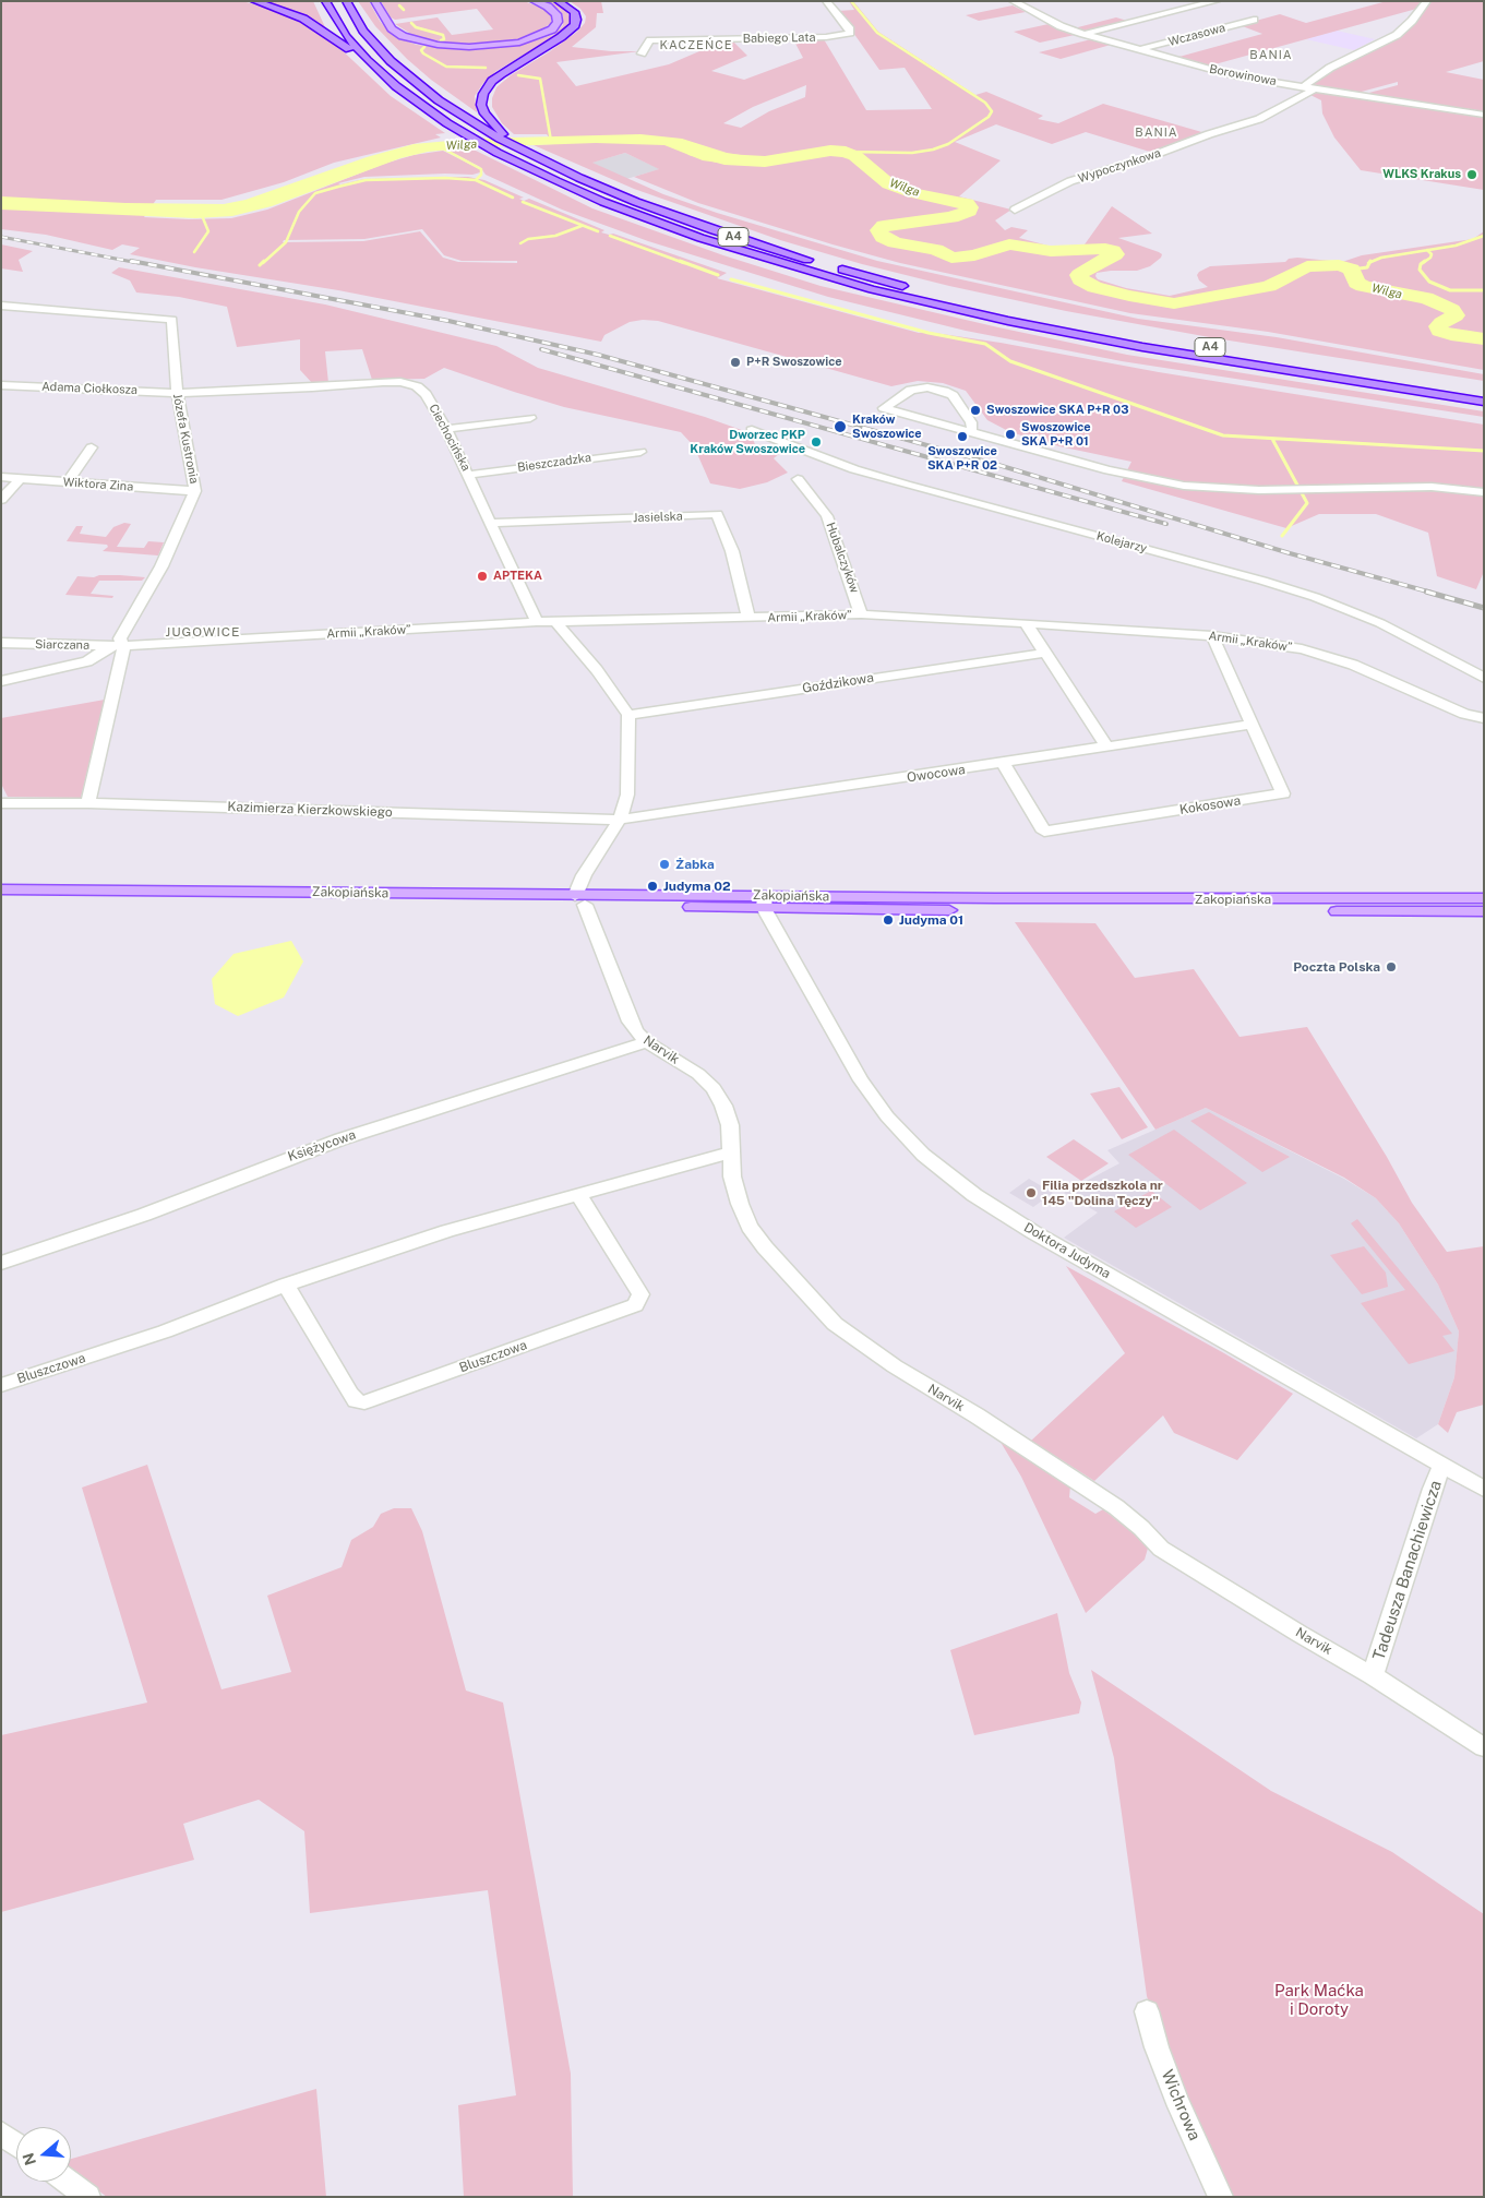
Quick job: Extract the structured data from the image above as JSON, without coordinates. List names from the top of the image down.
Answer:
{
  "streets": {
    "highway": ["A4"],
    "main road": ["Zakopiańska"],
    "street": [
      "Wczasowa",
      "Babiego Lata",
      "Borowinowa",
      "Wypoczynkowa",
      "Adama Ciołkosza",
      "Ciechocińska",
      "Józefa Kustronia",
      "Bieszczadzka",
      "Wiktora Zina",
      "Jasielska",
      "Kolejarzy",
      "Hubalczyków",
      "Armii „Kraków”",
      "Siarczana",
      "Goździkowa",
      "Owocowa",
      "Kokosowa",
      "Kazimierza Kierzkowskiego",
      "Narvik",
      "Księżycowa",
      "Doktora Judyma",
      "Bluszczowa",
      "Tadeusza Banachiewicza",
      "Wichrowa"
    ]
  },
  "crossings": [
    ["Wczasowa", "Borowinowa"],
    ["Borowinowa", "Wypoczynkowa"],
    ["Adama Ciołkosza", "Ciechocińska"],
    ["Adama Ciołkosza", "Józefa Kustronia"],
    ["Ciechocińska", "Józefa Kustronia"],
    ["Ciechocińska", "Bieszczadzka"],
    ["Ciechocińska", "Jasielska"],
    ["Ciechocińska", "Armii „Kraków”"],
    ["Józefa Kustronia", "Wiktora Zina"],
    ["Józefa Kustronia", "Armii „Kraków”"],
    ["Józefa Kustronia", "Siarczana"],
    ["Józefa Kustronia", "Kazimierza Kierzkowskiego"],
    ["Jasielska", "Armii „Kraków”"],
    ["Hubalczyków", "Armii „Kraków”"],
    ["Armii „Kraków”", "Siarczana"],
    ["Armii „Kraków”", "Kokosowa"],
    ["Owocowa", "Kokosowa"],
    ["Owocowa", "Kazimierza Kierzkowskiego"],
    ["Zakopiańska", "Narvik"],
    ["Zakopiańska", "Doktora Judyma"],
    ["Narvik", "Księżycowa"],
    ["Narvik", "Bluszczowa"],
    ["Narvik", "Tadeusza Banachiewicza"],
    ["Doktora Judyma", "Tadeusza Banachiewicza"]
  ],
  "districts": [
    "KACZEŃCE",
    "BANIA",
    "BANIA",
    "JUGOWICE"
  ],
  "water": ["Wilga"],
  "parks": ["Park Maćka i Doroty"],
  "places": [
    "WLKS Krakus",
    "P+R Swoszowice",
    "Swoszowice SKA P+R 03",
    "Kraków Swoszowice",
    "Swoszowice SKA P+R 01",
    "Swoszowice SKA P+R 02",
    "Dworzec PKP Kraków Swoszowice",
    "APTEKA",
    "Żabka",
    "Judyma 02",
    "Judyma 01",
    "Poczta Polska",
    "Filia przedszkola nr 145 \"Dolina Tęczy\""
  ],
  "north": "left"
}
